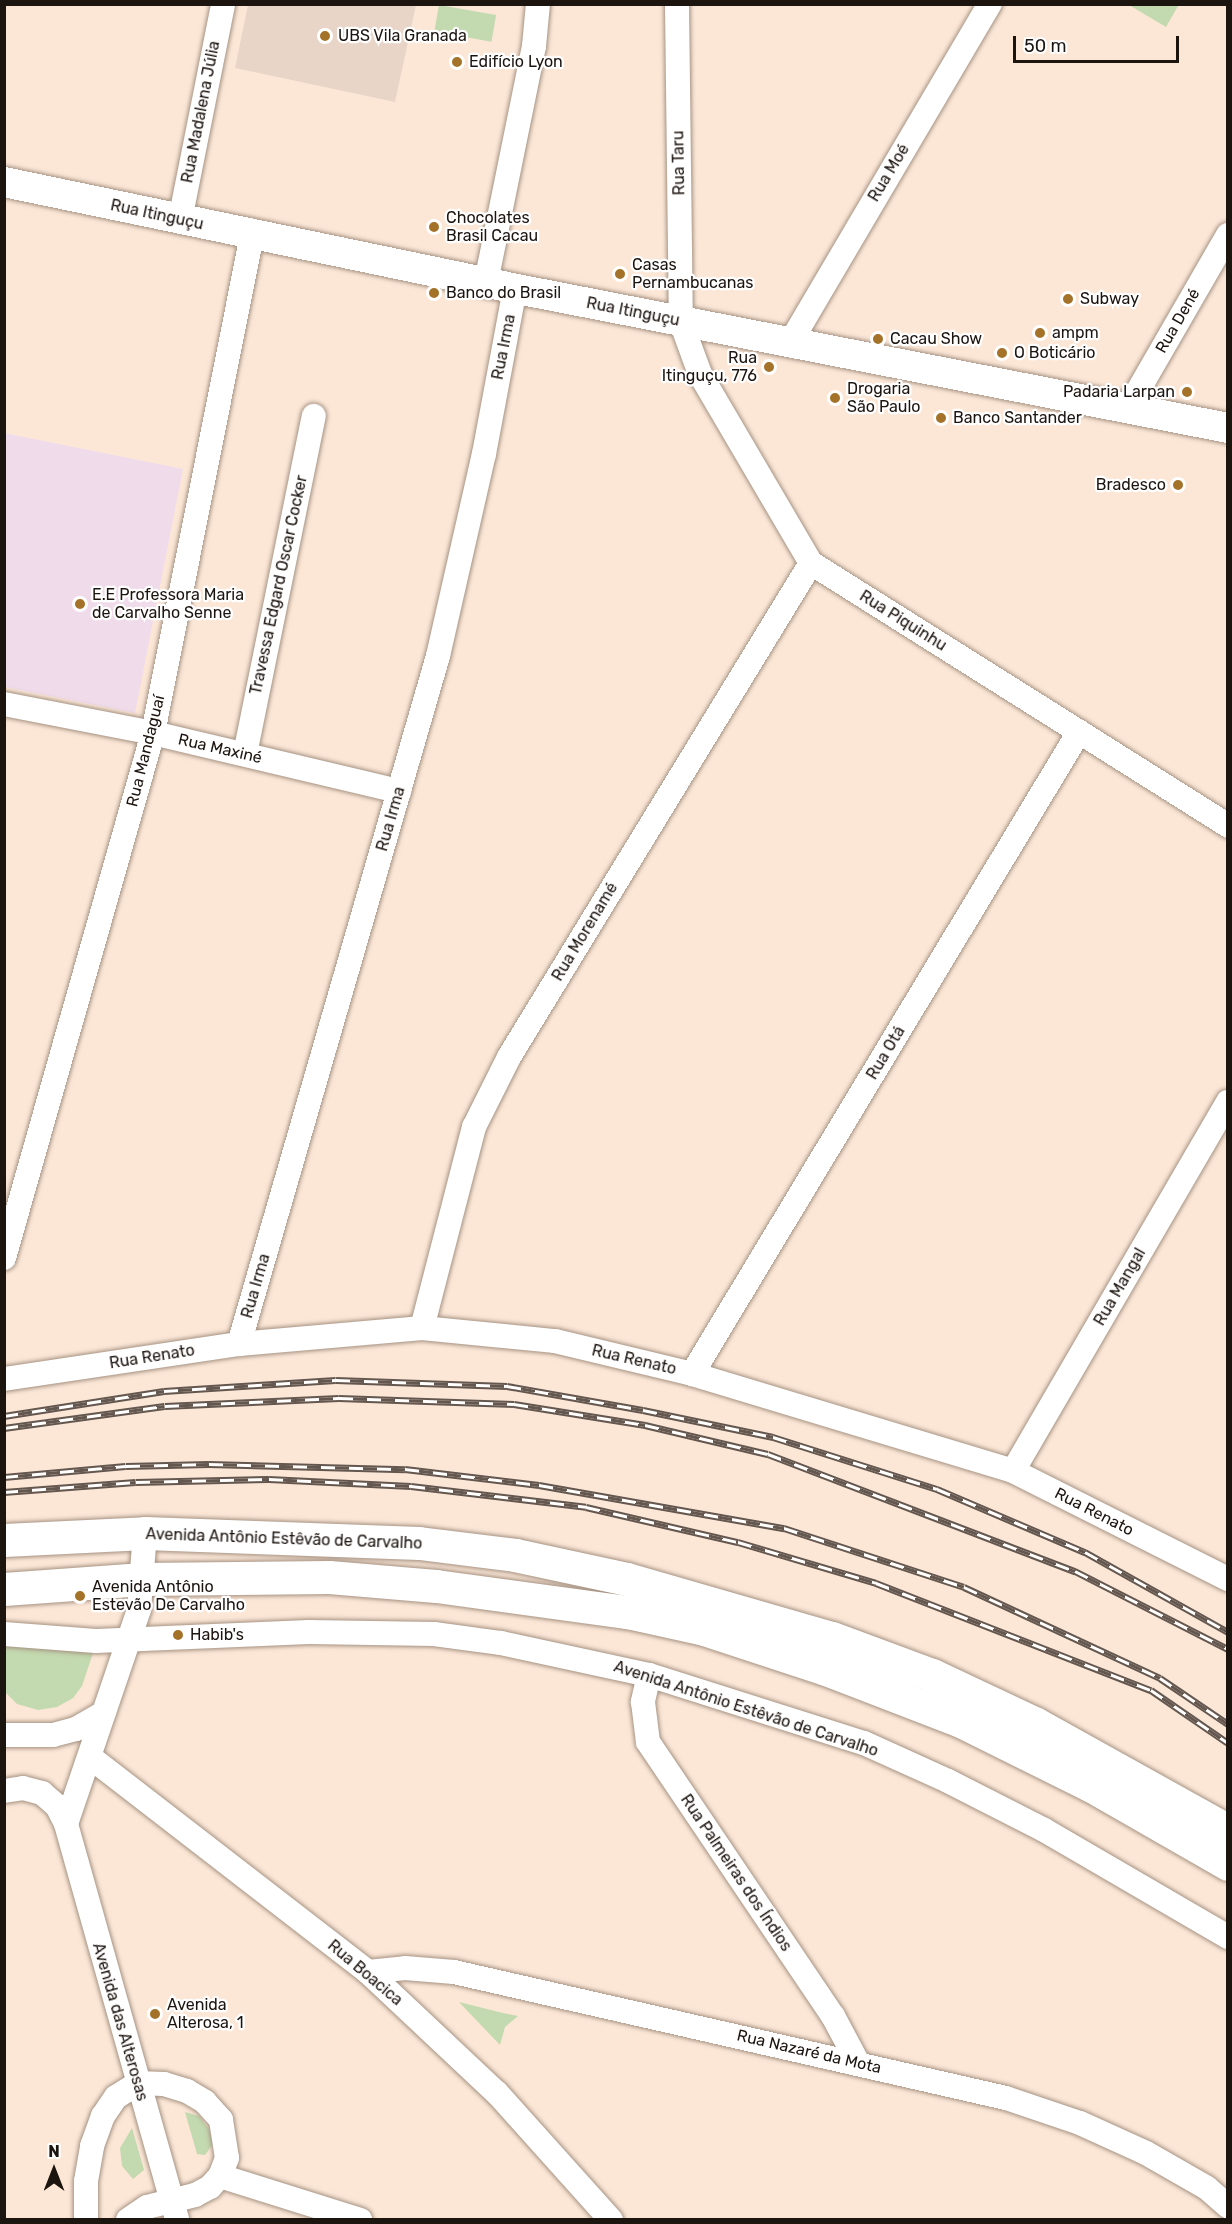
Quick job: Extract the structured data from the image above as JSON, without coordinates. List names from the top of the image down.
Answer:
{
  "streets": {
    "highway": ["Avenida Antônio Estêvão de Carvalho"],
    "main road": ["Rua Itinguçu"],
    "street": [
      "Rua Madalena Júlia",
      "Rua Taru",
      "Rua Moé",
      "Rua Dené",
      "Rua Irma",
      "Travessa Edgard Oscar Cocker",
      "Rua Piquinhu",
      "Rua Maxiné",
      "Rua Mandaguaí",
      "Rua Morenamé",
      "Rua Otá",
      "Rua Mangal",
      "Rua Renato",
      "Rua Palmeiras dos Índios",
      "Rua Boacica",
      "Avenida das Alterosas",
      "Rua Nazaré da Mota"
    ]
  },
  "crossings": [
    ["Rua Madalena Júlia", "Rua Itinguçu"],
    ["Rua Taru", "Rua Itinguçu"],
    ["Rua Taru", "Rua Piquinhu"],
    ["Rua Moé", "Rua Itinguçu"],
    ["Rua Itinguçu", "Rua Dené"],
    ["Rua Itinguçu", "Rua Irma"],
    ["Rua Itinguçu", "Rua Piquinhu"],
    ["Rua Itinguçu", "Rua Mandaguaí"],
    ["Rua Irma", "Rua Maxiné"],
    ["Rua Irma", "Rua Renato"],
    ["Travessa Edgard Oscar Cocker", "Rua Maxiné"],
    ["Rua Piquinhu", "Rua Morenamé"],
    ["Rua Piquinhu", "Rua Otá"],
    ["Rua Maxiné", "Rua Mandaguaí"],
    ["Rua Morenamé", "Rua Renato"],
    ["Rua Otá", "Rua Renato"],
    ["Rua Mangal", "Rua Renato"],
    ["Avenida Antônio Estêvão de Carvalho", "Rua Palmeiras dos Índios"],
    ["Rua Palmeiras dos Índios", "Rua Nazaré da Mota"],
    ["Rua Boacica", "Rua Nazaré da Mota"]
  ],
  "places": [
    "UBS Vila Granada",
    "Edifício Lyon",
    "Chocolates Brasil Cacau",
    "Casas Pernambucanas",
    "Banco do Brasil",
    "Subway",
    "ampm",
    "Cacau Show",
    "O Boticário",
    "Rua Itinguçu, 776",
    "Padaria Larpan",
    "Drogaria São Paulo",
    "Banco Santander",
    "Bradesco",
    "E.E Professora Maria de Carvalho Senne",
    "Avenida Antônio Estevão De Carvalho",
    "Habib's",
    "Avenida Alterosa, 1"
  ],
  "scale_bar": "50 m",
  "north": "top"
}
